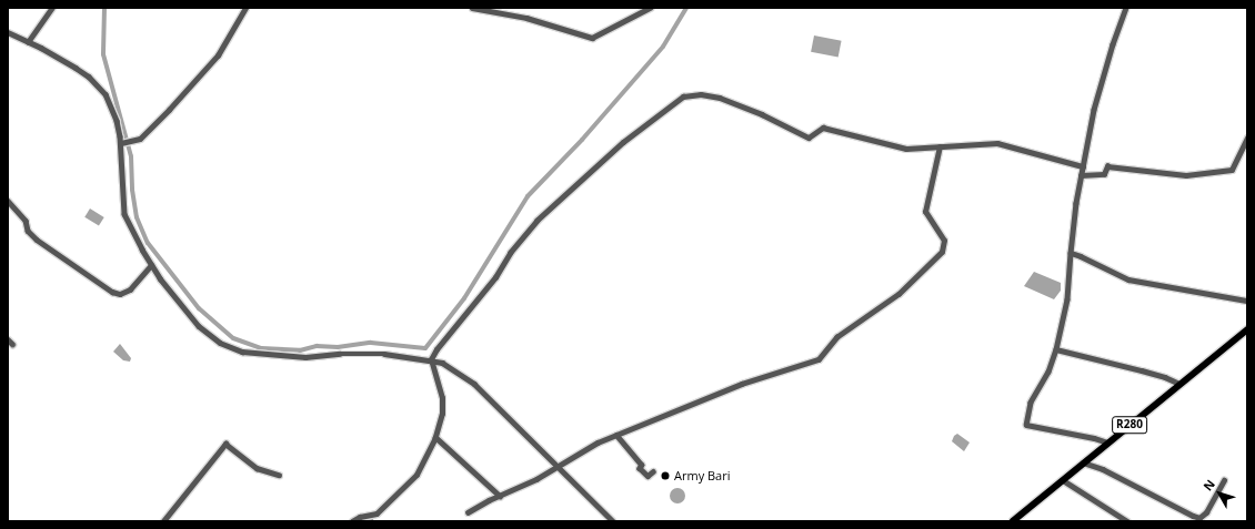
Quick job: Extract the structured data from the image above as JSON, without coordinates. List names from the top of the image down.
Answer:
{
  "streets": {
    "main road": ["R280"]
  },
  "places": ["Army Bari"],
  "north": "top left"
}
